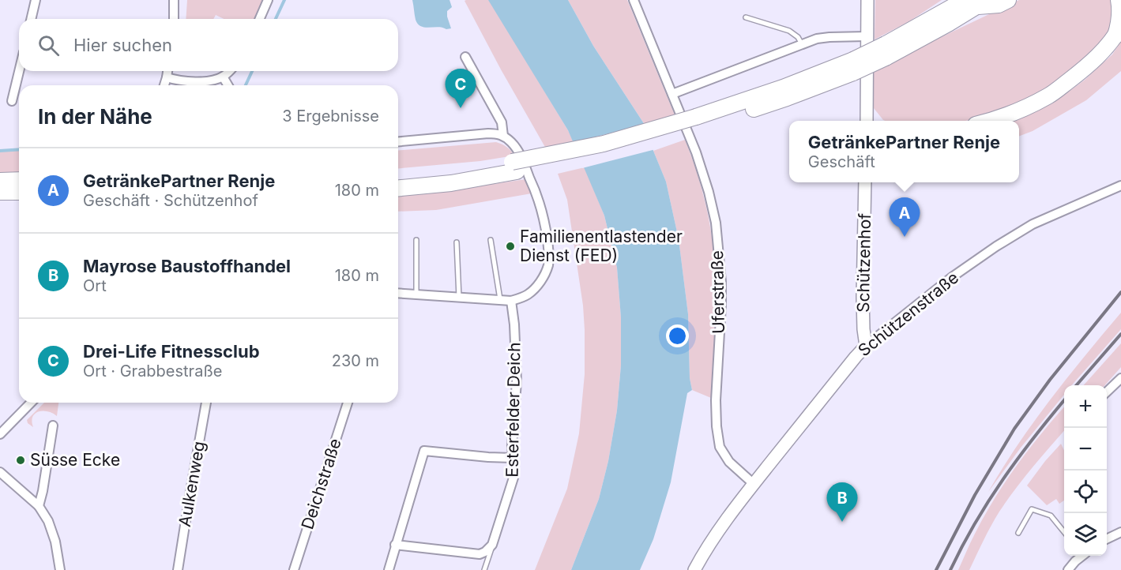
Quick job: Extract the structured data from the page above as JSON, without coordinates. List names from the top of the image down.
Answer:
{
  "streets": {
    "street": [
      "Schützenhof",
      "Uferstraße",
      "Schützenstraße",
      "Esterfelder Deich",
      "Aulkenweg",
      "Deichstraße"
    ]
  },
  "crossings": [
    ["Schützenhof", "Schützenstraße"],
    ["Uferstraße", "Schützenstraße"]
  ],
  "places": ["Familienentlastender Dienst (FED)", "Süsse Ecke"],
  "page": {
    "search": "Hier suchen",
    "pins": ["C", "A", "B"],
    "heading": ["In der Nähe", "3 Ergebnisse"],
    "popup": ["GetränkePartner Renje", "Geschäft"],
    "list": [
      {
        "mark": "A",
        "name": "GetränkePartner Renje",
        "note": "Geschäft · Schützenhof",
        "value": "180 m"
      },
      {
        "mark": "B",
        "name": "Mayrose Baustoffhandel",
        "note": "Ort",
        "value": "180 m"
      },
      {
        "mark": "C",
        "name": "Drei-Life Fitnessclub",
        "note": "Ort · Grabbestraße",
        "value": "230 m"
      }
    ],
    "map_buttons": ["+", "−"]
  }
}
